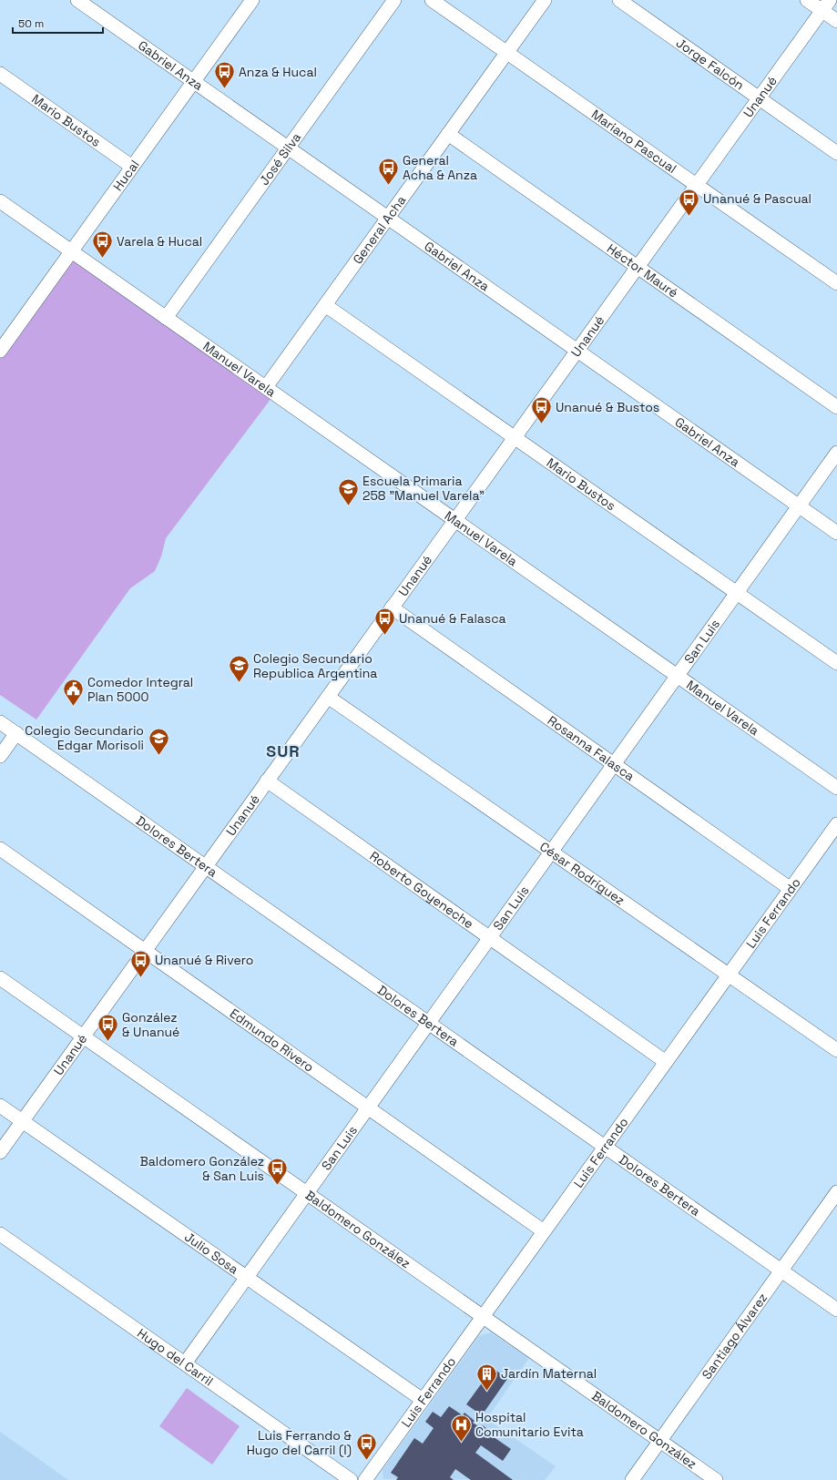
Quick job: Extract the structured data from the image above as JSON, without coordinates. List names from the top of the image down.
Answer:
{
  "streets": {
    "street": [
      "Jorge Falcón",
      "Gabriel Anza",
      "Unanué",
      "Mario Bustos",
      "Mariano Pascual",
      "José Silva",
      "Hucal",
      "General Acha",
      "Héctor Mauré",
      "Manuel Varela",
      "San Luis",
      "Rosanna Falasca",
      "Dolores Bertera",
      "César Rodríguez",
      "Roberto Goyeneche",
      "Luis Ferrando",
      "Edmundo Rivero",
      "Baldomero González",
      "Julio Sosa",
      "Santiago Álvarez",
      "Hugo del Carril"
    ]
  },
  "crossings": [
    ["Jorge Falcón", "Unanué"],
    ["Gabriel Anza", "Unanué"],
    ["Gabriel Anza", "José Silva"],
    ["Gabriel Anza", "Hucal"],
    ["Gabriel Anza", "General Acha"],
    ["Gabriel Anza", "San Luis"],
    ["Unanué", "Mario Bustos"],
    ["Unanué", "Mariano Pascual"],
    ["Unanué", "Héctor Mauré"],
    ["Unanué", "Manuel Varela"],
    ["Unanué", "Rosanna Falasca"],
    ["Unanué", "Dolores Bertera"],
    ["Unanué", "César Rodríguez"],
    ["Unanué", "Roberto Goyeneche"],
    ["Unanué", "Edmundo Rivero"],
    ["Unanué", "Baldomero González"],
    ["Unanué", "Julio Sosa"],
    ["Mario Bustos", "Hucal"],
    ["Mario Bustos", "General Acha"],
    ["Mario Bustos", "San Luis"],
    ["Mariano Pascual", "General Acha"],
    ["José Silva", "Manuel Varela"],
    ["Hucal", "Manuel Varela"],
    ["General Acha", "Héctor Mauré"],
    ["General Acha", "Manuel Varela"],
    ["Manuel Varela", "San Luis"],
    ["San Luis", "Rosanna Falasca"],
    ["San Luis", "Dolores Bertera"],
    ["San Luis", "César Rodríguez"],
    ["San Luis", "Roberto Goyeneche"],
    ["San Luis", "Edmundo Rivero"],
    ["San Luis", "Baldomero González"],
    ["San Luis", "Julio Sosa"],
    ["San Luis", "Hugo del Carril"],
    ["Rosanna Falasca", "Luis Ferrando"],
    ["Dolores Bertera", "Luis Ferrando"],
    ["Dolores Bertera", "Santiago Álvarez"],
    ["César Rodríguez", "Luis Ferrando"],
    ["Roberto Goyeneche", "Luis Ferrando"],
    ["Luis Ferrando", "Edmundo Rivero"],
    ["Luis Ferrando", "Baldomero González"],
    ["Luis Ferrando", "Julio Sosa"],
    ["Baldomero González", "Santiago Álvarez"]
  ],
  "districts": ["SUR"],
  "places": {
    "bus stop": [
      "Anza & Hucal",
      "General Acha & Anza",
      "Unanué & Pascual",
      "Varela & Hucal",
      "Unanué & Bustos",
      "Unanué & Falasca",
      "Unanué & Rivero",
      "González & Unanué",
      "Baldomero González & San Luis",
      "Luis Ferrando & Hugo del Carril (I)"
    ],
    "school or university": ["Escuela Primaria 258 \"Manuel Varela\"", "Colegio Secundario Republica Argentina", "Colegio Secundario Edgar Morisoli"],
    "public building": ["Comedor Integral Plan 5000"],
    "building": ["Jardín Maternal"],
    "hospital": ["Hospital Comunitario Evita"]
  },
  "scale_bar": "50 m"
}
